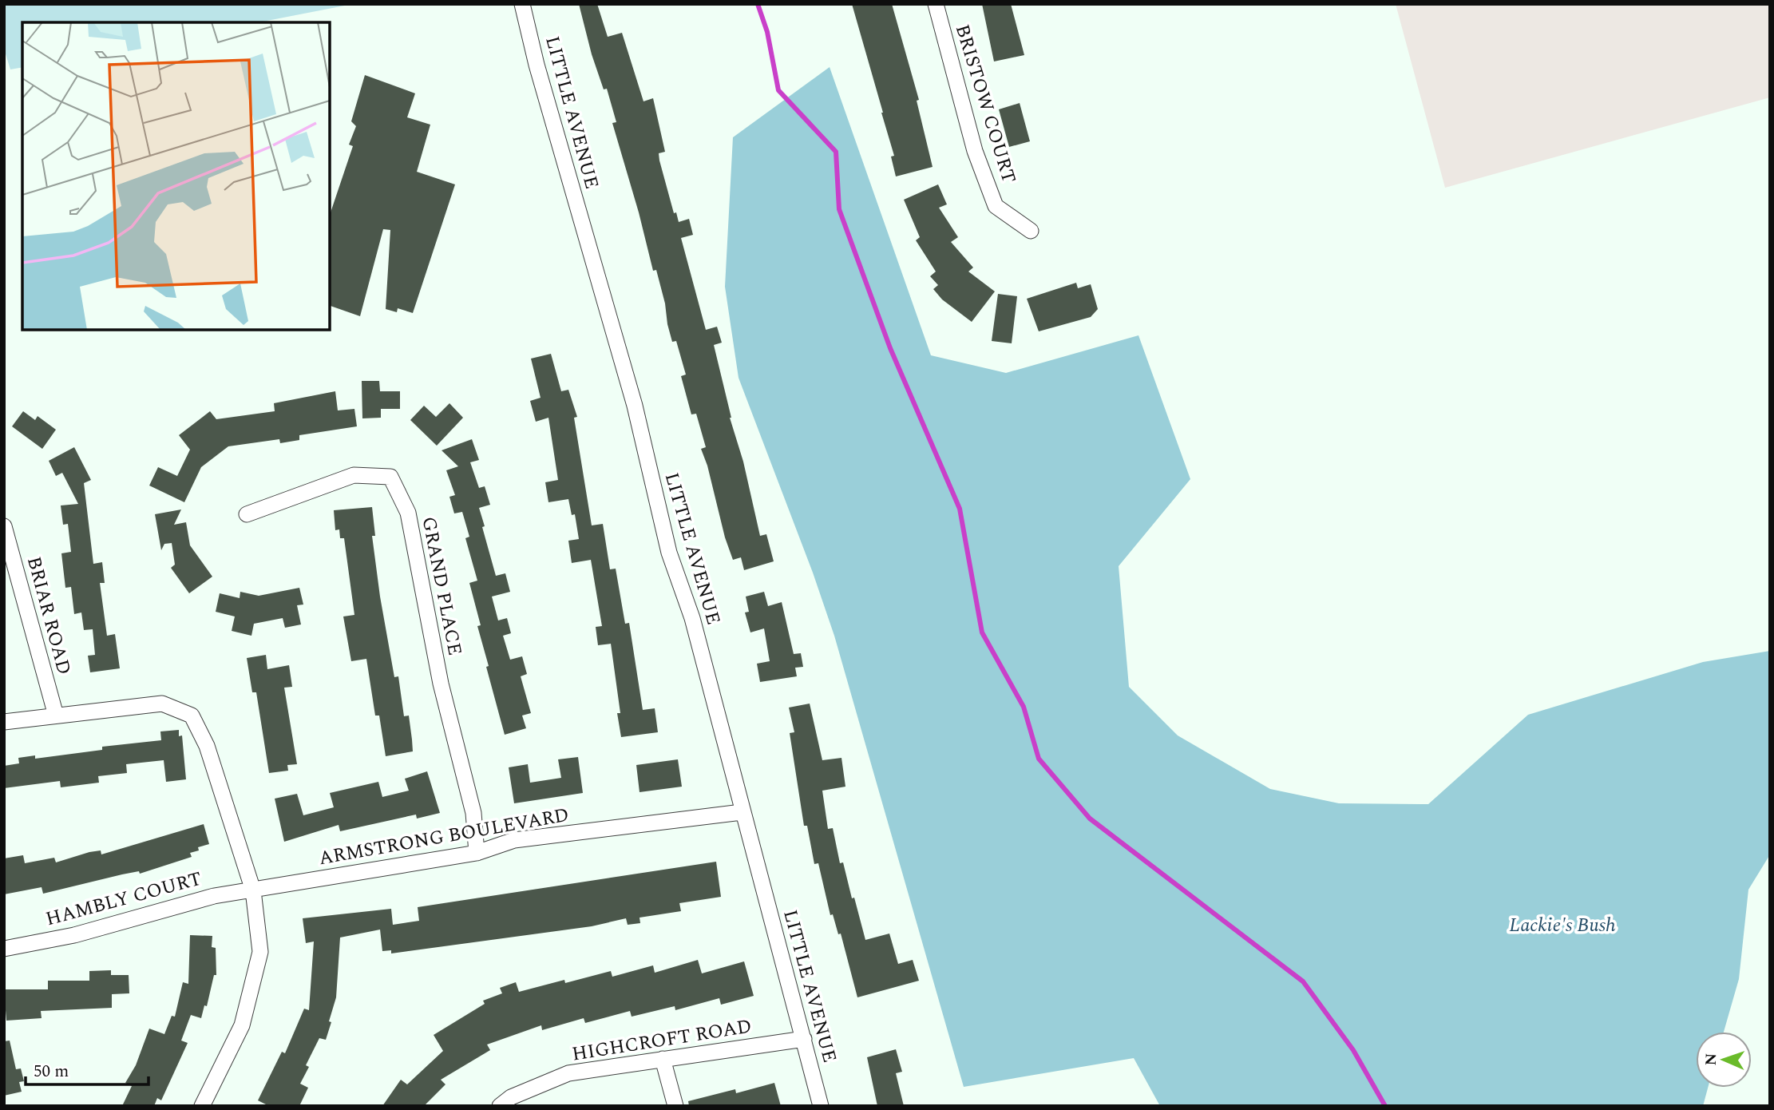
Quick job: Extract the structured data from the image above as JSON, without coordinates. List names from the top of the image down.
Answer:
{
  "streets": {
    "street": [
      "BRISTOW COURT",
      "LITTLE AVENUE",
      "GRAND PLACE",
      "BRIAR ROAD",
      "ARMSTRONG BOULEVARD",
      "HAMBLY COURT",
      "HIGHCROFT ROAD"
    ]
  },
  "crossings": [
    ["LITTLE AVENUE", "ARMSTRONG BOULEVARD"],
    ["LITTLE AVENUE", "HIGHCROFT ROAD"],
    ["GRAND PLACE", "ARMSTRONG BOULEVARD"],
    ["ARMSTRONG BOULEVARD", "HAMBLY COURT"]
  ],
  "parks": ["Lackie's Bush"],
  "scale_bar": "50 m",
  "north": "left"
}
